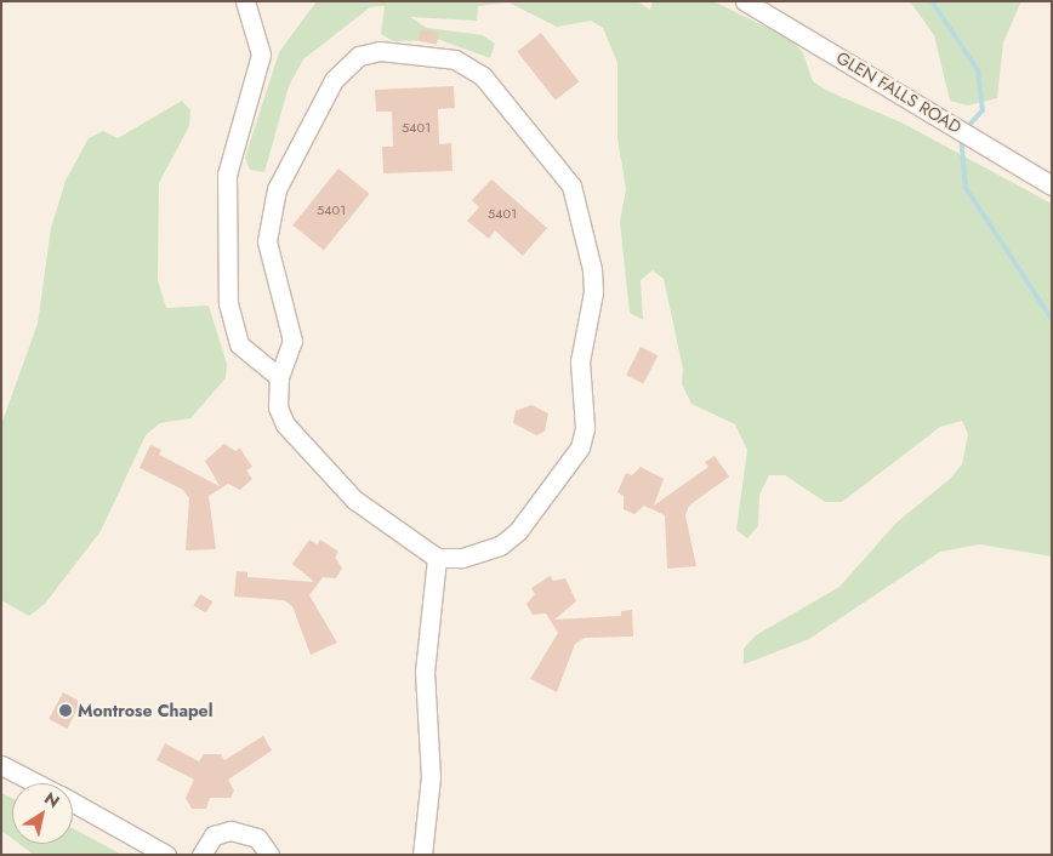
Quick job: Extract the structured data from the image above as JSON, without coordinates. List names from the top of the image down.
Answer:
{
  "streets": {
    "street": ["GLEN FALLS ROAD"]
  },
  "places": ["Montrose Chapel"],
  "house_numbers": ["5401", "5401", "5401"],
  "north": "top right"
}
